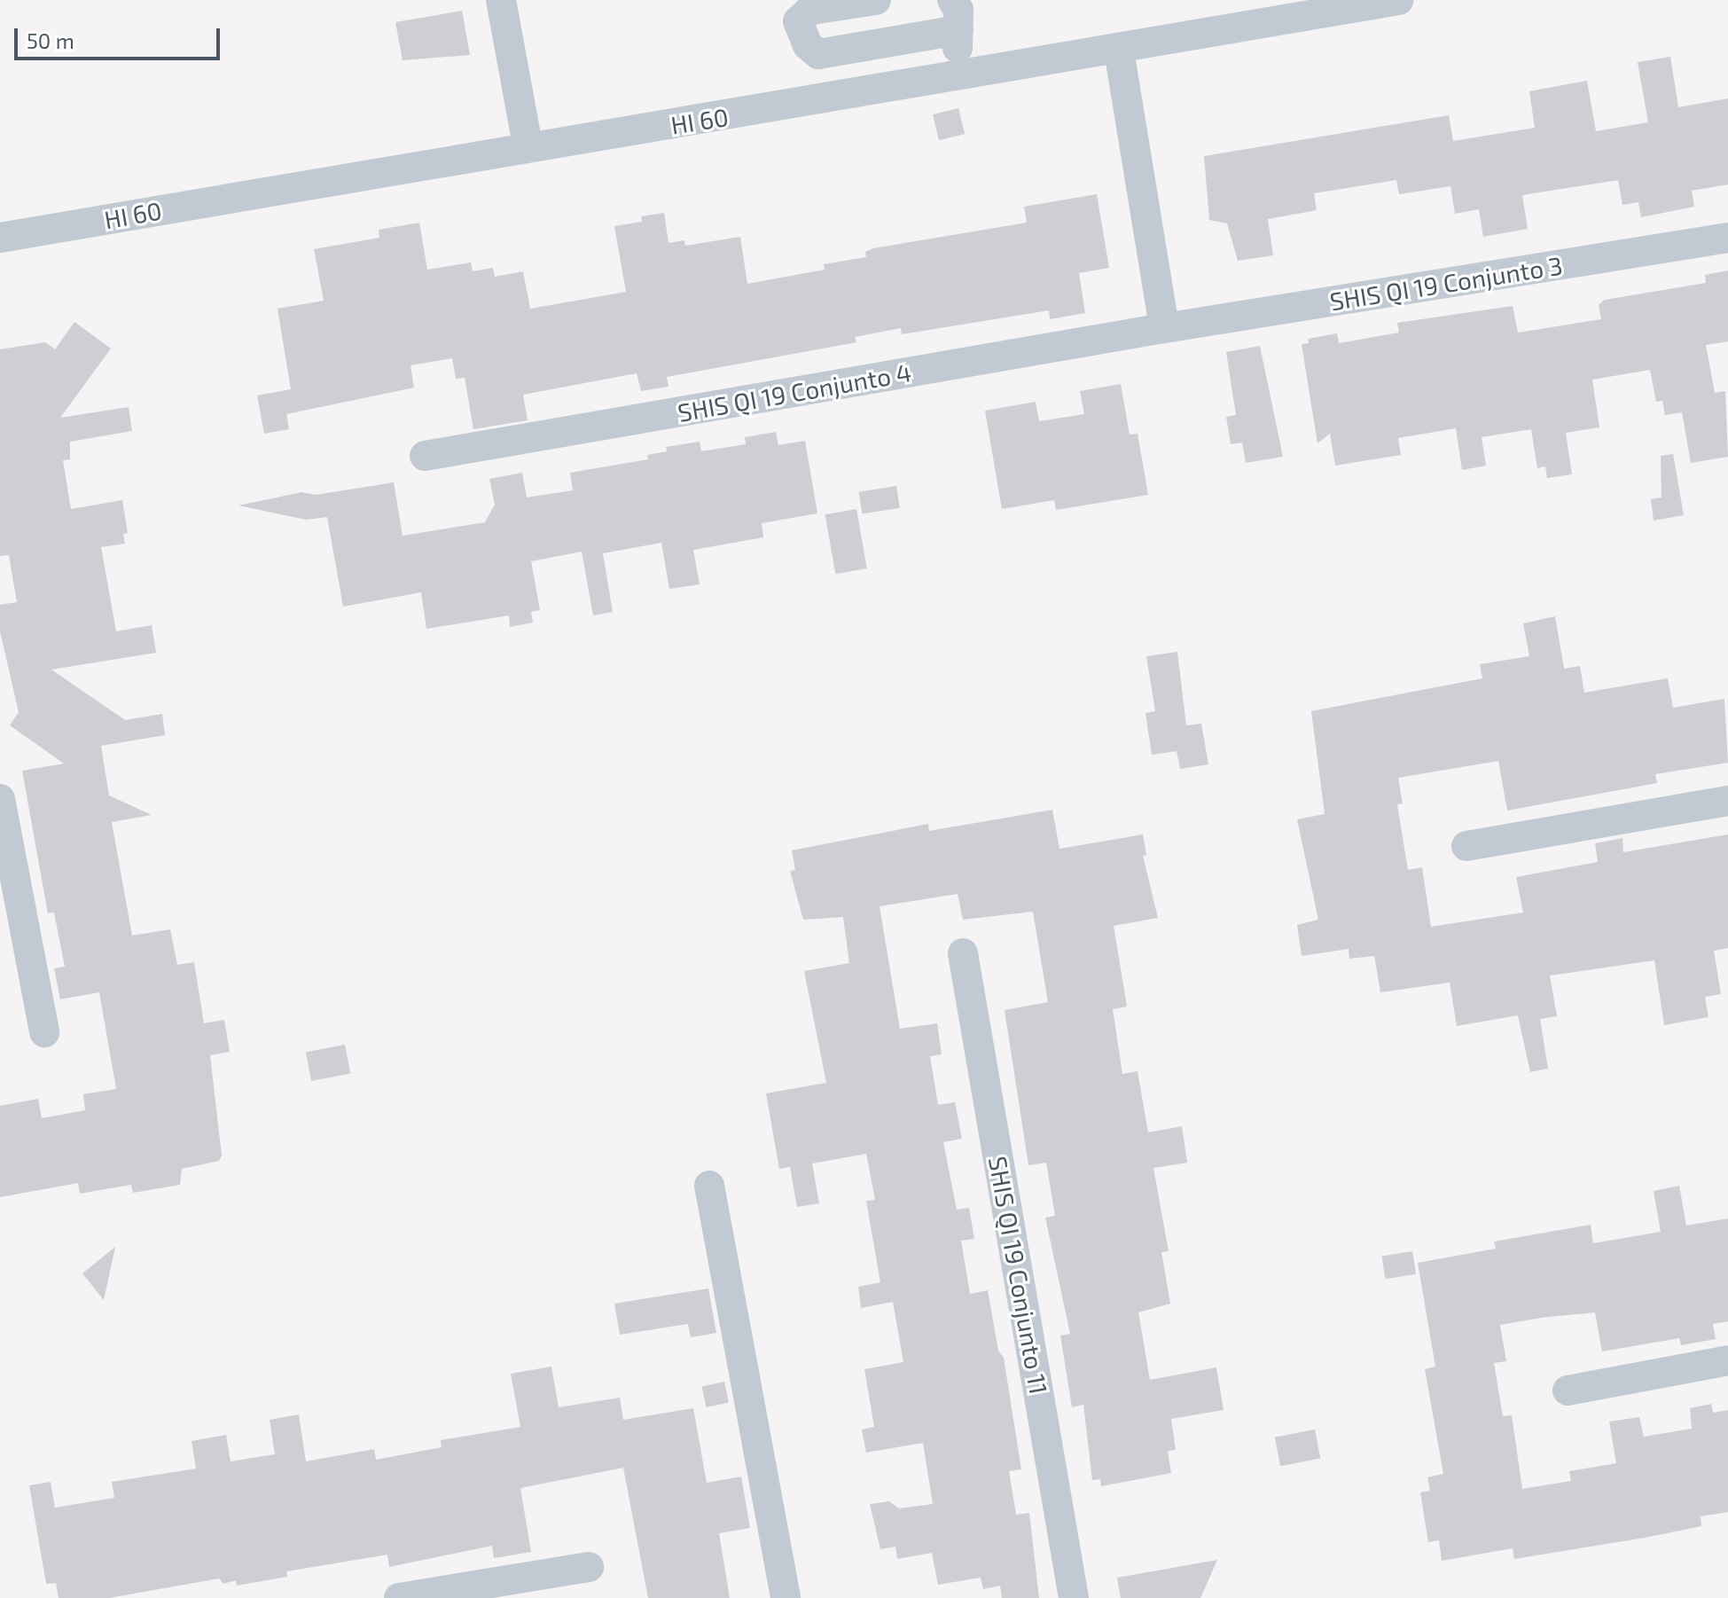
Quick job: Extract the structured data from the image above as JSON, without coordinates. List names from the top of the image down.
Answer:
{
  "streets": {
    "street": [
      "HI 60",
      "SHIS QI 19 Conjunto 3",
      "SHIS QI 19 Conjunto 4",
      "SHIS QI 19 Conjunto 11"
    ]
  },
  "crossings": [
    ["SHIS QI 19 Conjunto 3", "SHIS QI 19 Conjunto 4"]
  ],
  "scale_bar": "50 m"
}
